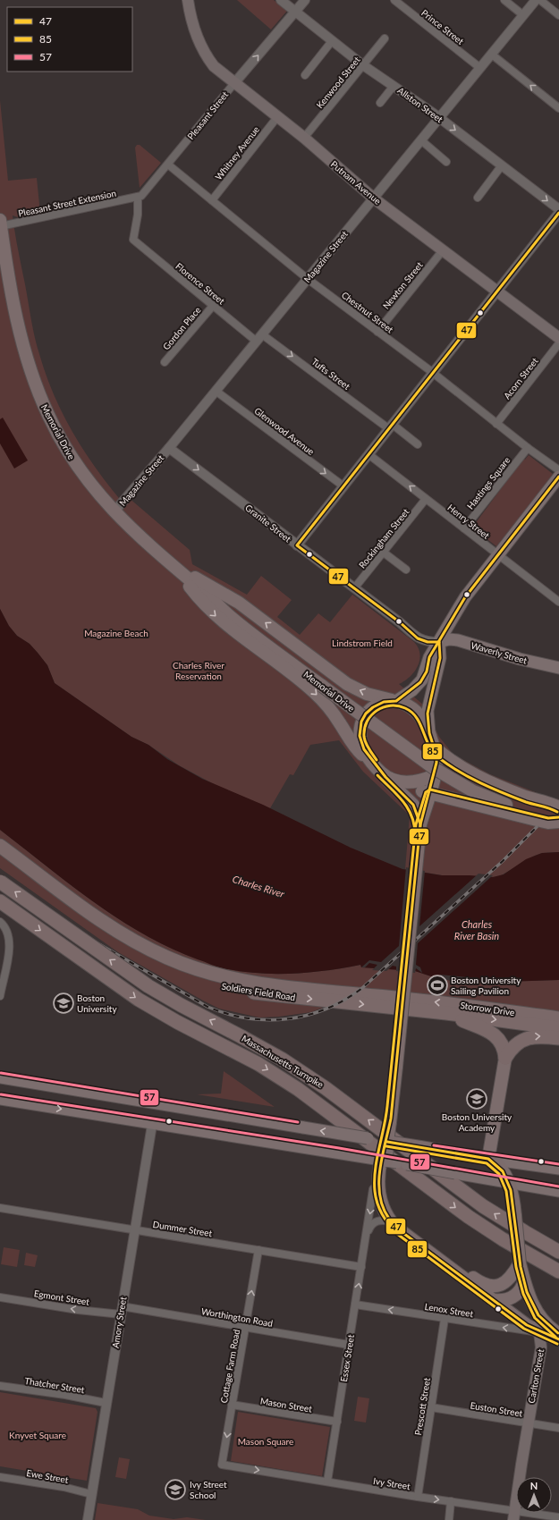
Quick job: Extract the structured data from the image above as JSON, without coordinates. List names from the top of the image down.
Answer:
{
  "streets": {
    "highway": [
      "Memorial Drive",
      "Soldiers Field Road",
      "Storrow Drive",
      "Massachusetts Turnpike",
      "Essex Street",
      "Carlton Street"
    ],
    "main road": ["Putnam Avenue", "Waverly Street"],
    "street": [
      "Prince Street",
      "Kenwood Street",
      "Allston Street",
      "Pleasant Street",
      "Whitney Avenue",
      "Pleasant Street Extension",
      "Magazine Street",
      "Florence Street",
      "Newton Street",
      "Chestnut Street",
      "Gordon Place",
      "Tufts Street",
      "Acorn Street",
      "Glenwood Avenue",
      "Hastings Square",
      "Henry Street",
      "Granite Street",
      "Rockingham Street",
      "Dummer Street",
      "Egmont Street",
      "Lenox Street",
      "Worthington Road",
      "Amory Street",
      "Cottage Farm Road",
      "Thatcher Street",
      "Mason Street",
      "Prescott Street",
      "Euston Street",
      "Ewe Street",
      "Ivy Street"
    ]
  },
  "crossings": [
    ["Prince Street", "Magazine Street"],
    ["Kenwood Street", "Allston Street"],
    ["Kenwood Street", "Putnam Avenue"],
    ["Allston Street", "Pleasant Street"],
    ["Allston Street", "Magazine Street"],
    ["Pleasant Street", "Putnam Avenue"],
    ["Pleasant Street", "Pleasant Street Extension"],
    ["Pleasant Street", "Florence Street"],
    ["Pleasant Street", "Chestnut Street"],
    ["Whitney Avenue", "Putnam Avenue"],
    ["Whitney Avenue", "Chestnut Street"],
    ["Putnam Avenue", "Magazine Street"],
    ["Putnam Avenue", "Newton Street"],
    ["Pleasant Street Extension", "Florence Street"],
    ["Pleasant Street Extension", "Memorial Drive"],
    ["Magazine Street", "Florence Street"],
    ["Magazine Street", "Chestnut Street"],
    ["Magazine Street", "Tufts Street"],
    ["Magazine Street", "Glenwood Avenue"],
    ["Magazine Street", "Memorial Drive"],
    ["Magazine Street", "Granite Street"],
    ["Florence Street", "Gordon Place"],
    ["Newton Street", "Chestnut Street"],
    ["Chestnut Street", "Acorn Street"],
    ["Chestnut Street", "Hastings Square"],
    ["Hastings Square", "Henry Street"],
    ["Henry Street", "Rockingham Street"],
    ["Granite Street", "Rockingham Street"],
    ["Granite Street", "Waverly Street"],
    ["Soldiers Field Road", "Storrow Drive"],
    ["Dummer Street", "Amory Street"],
    ["Dummer Street", "Essex Street"],
    ["Dummer Street", "Cottage Farm Road"],
    ["Egmont Street", "Worthington Road"],
    ["Egmont Street", "Amory Street"],
    ["Lenox Street", "Essex Street"],
    ["Lenox Street", "Carlton Street"],
    ["Lenox Street", "Prescott Street"],
    ["Worthington Road", "Amory Street"],
    ["Worthington Road", "Essex Street"],
    ["Worthington Road", "Cottage Farm Road"],
    ["Amory Street", "Thatcher Street"],
    ["Amory Street", "Ewe Street"],
    ["Essex Street", "Mason Street"],
    ["Essex Street", "Ivy Street"],
    ["Cottage Farm Road", "Mason Street"],
    ["Cottage Farm Road", "Ivy Street"],
    ["Carlton Street", "Euston Street"],
    ["Carlton Street", "Ivy Street"],
    ["Prescott Street", "Euston Street"],
    ["Prescott Street", "Ivy Street"]
  ],
  "one_way": [
    "Tufts Street",
    "Glenwood Avenue",
    "Granite Street",
    "Egmont Street",
    "Lenox Street",
    "Ivy Street"
  ],
  "water": ["Charles River", "Charles River Basin"],
  "parks": [
    "Magazine Beach",
    "Lindstrom Field",
    "Charles River Reservation",
    "Knyvet Square",
    "Mason Square"
  ],
  "places": {
    "sports": ["Boston University Sailing Pavilion"],
    "school or university": ["Boston University", "Boston University Academy", "Ivy Street School"]
  },
  "lines": ["transit line 47", "transit line 85", "transit line 57"],
  "legend": ["47", "85", "57"],
  "north": "top"
}
